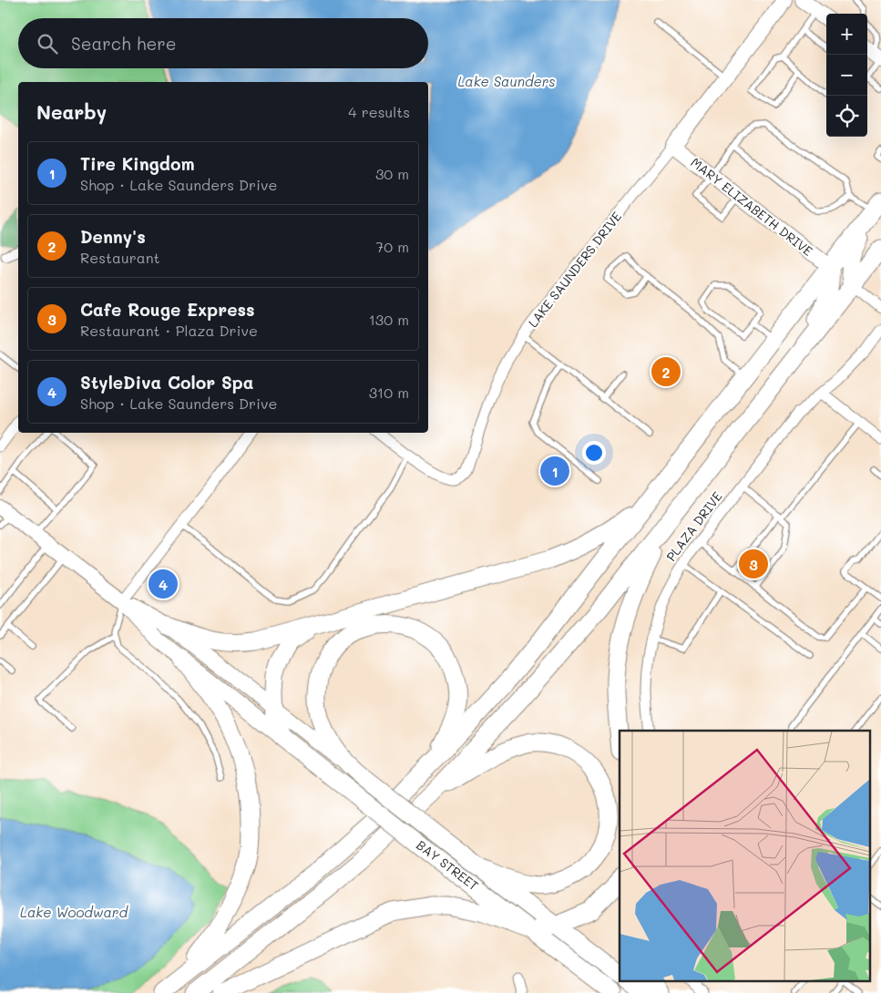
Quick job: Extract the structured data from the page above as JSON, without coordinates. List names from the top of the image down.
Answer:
{
  "streets": {
    "main road": ["MARY ELIZABETH DRIVE", "LAKE SAUNDERS DRIVE", "BAY STREET"],
    "street": ["PLAZA DRIVE"]
  },
  "crossings": [
    ["MARY ELIZABETH DRIVE", "LAKE SAUNDERS DRIVE"]
  ],
  "water": ["Lake Saunders", "Lake Woodward"],
  "page": {
    "map_buttons": ["+", "−"],
    "search": "Search here",
    "heading": ["Nearby", "4 results"],
    "list": [
      {
        "mark": "1",
        "name": "Tire Kingdom",
        "note": "Shop · Lake Saunders Drive",
        "value": "30 m"
      },
      {
        "mark": "2",
        "name": "Denny's",
        "note": "Restaurant",
        "value": "70 m"
      },
      {
        "mark": "3",
        "name": "Cafe Rouge Express",
        "note": "Restaurant · Plaza Drive",
        "value": "130 m"
      },
      {
        "mark": "4",
        "name": "StyleDiva Color Spa",
        "note": "Shop · Lake Saunders Drive",
        "value": "310 m"
      }
    ],
    "pins": [
      "2",
      "1",
      "3",
      "4"
    ]
  }
}
